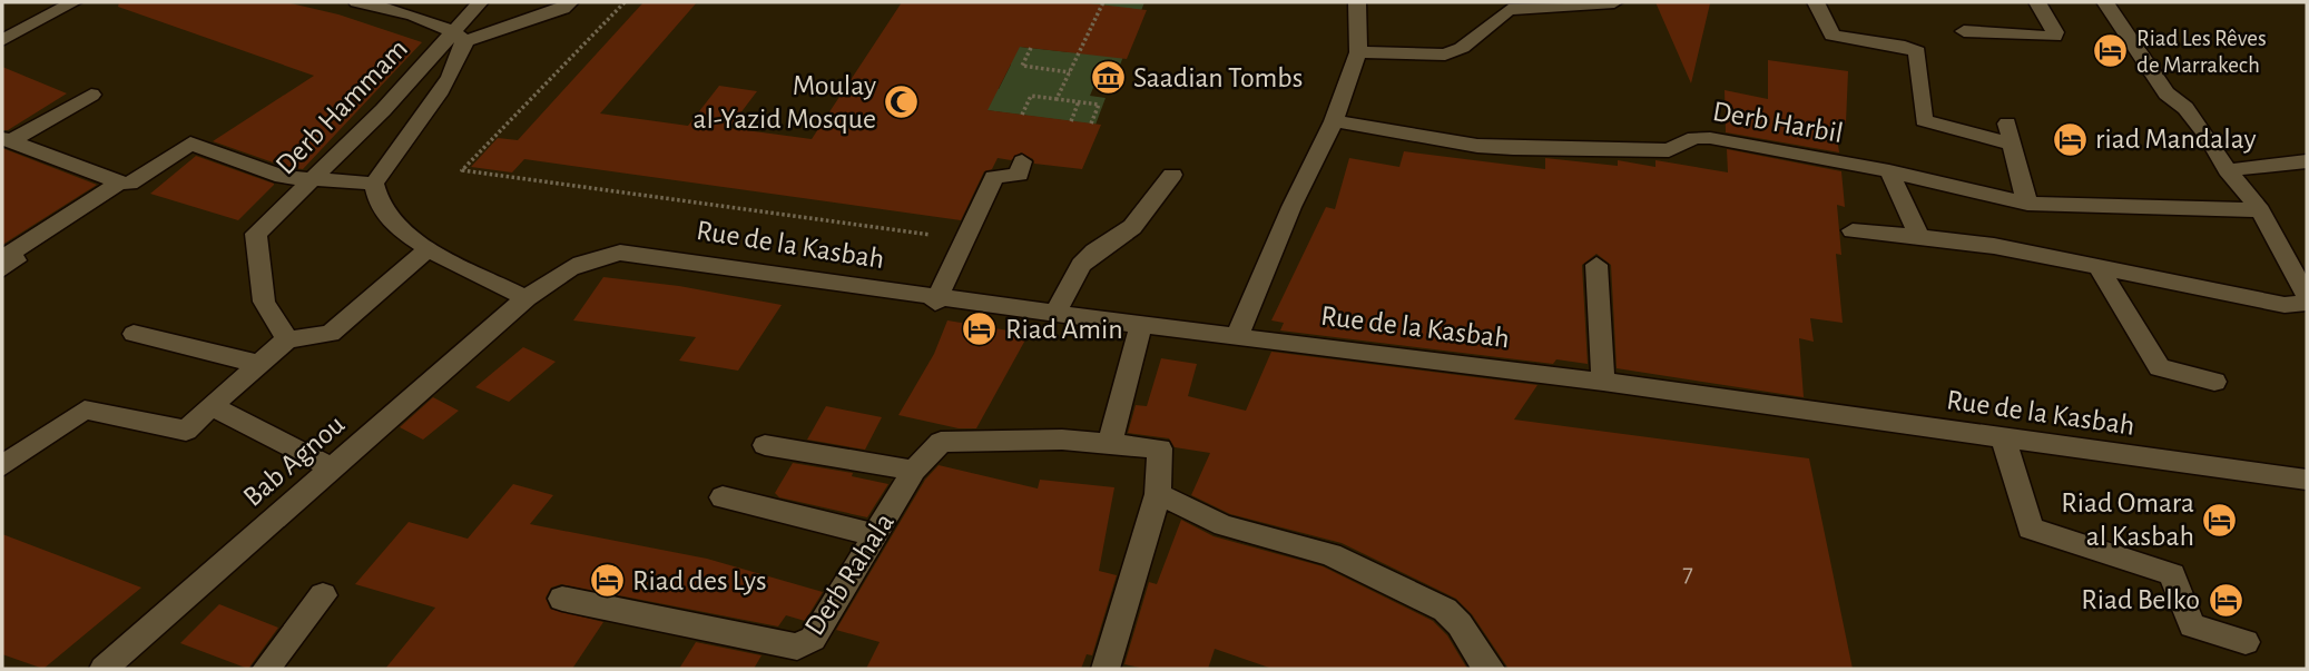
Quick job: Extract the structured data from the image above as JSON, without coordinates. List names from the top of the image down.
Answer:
{
  "streets": {
    "street": [
      "Derb Hammam",
      "Derb Harbil",
      "Rue de la Kasbah",
      "Bab Agnou",
      "Derb Rahala"
    ]
  },
  "crossings": [
    ["Rue de la Kasbah", "Bab Agnou"]
  ],
  "places": {
    "hotel": [
      "Riad Les Rêves de Marrakech",
      "riad Mandalay",
      "Riad Amin",
      "Riad Omara al Kasbah",
      "Riad des Lys",
      "Riad Belko"
    ],
    "museum": ["Saadian Tombs"],
    "mosque": ["Moulay al-Yazid Mosque"]
  },
  "house_numbers": ["7"]
}
